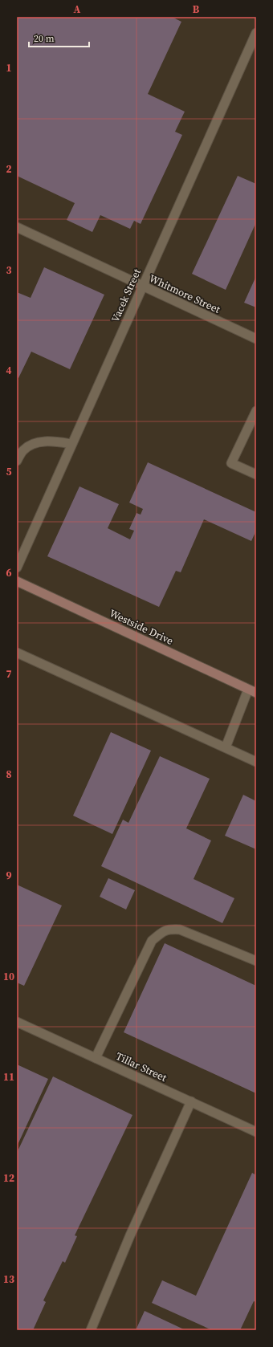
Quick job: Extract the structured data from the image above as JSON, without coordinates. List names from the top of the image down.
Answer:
{
  "streets": {
    "main road": ["Westside Drive"],
    "street": ["Whitmore Street", "Vacek Street", "Tillar Street"]
  },
  "crossings": [
    ["Whitmore Street", "Vacek Street"]
  ],
  "scale_bar": "20 m",
  "grid": {
    "columns": ["A", "B"],
    "rows": [
      "1",
      "2",
      "3",
      "4",
      "5",
      "6",
      "7",
      "8",
      "9",
      "10",
      "11",
      "12",
      "13"
    ]
  }
}
